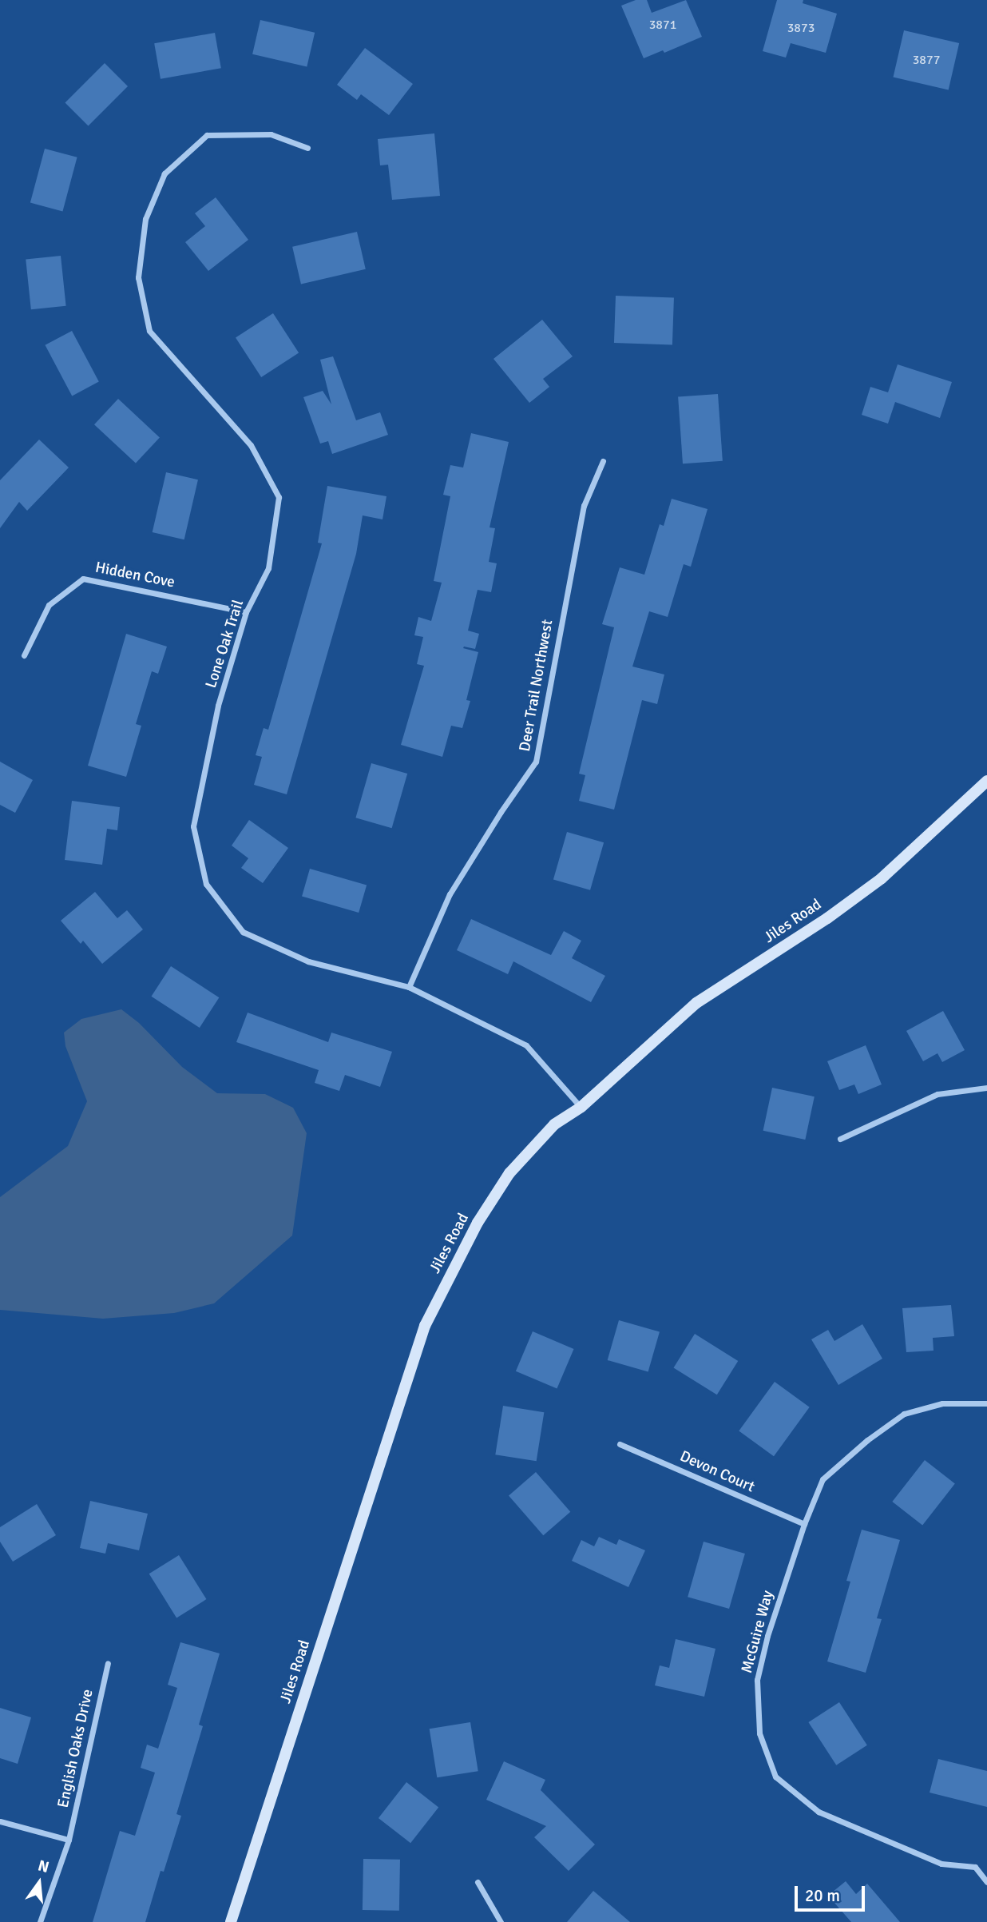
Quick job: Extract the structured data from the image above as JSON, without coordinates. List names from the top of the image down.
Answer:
{
  "streets": {
    "street": [
      "Hidden Cove",
      "Lone Oak Trail",
      "Deer Trail Northwest",
      "Jiles Road",
      "Devon Court",
      "McGuire Way",
      "English Oaks Drive"
    ]
  },
  "crossings": [
    ["Hidden Cove", "Lone Oak Trail"],
    ["Lone Oak Trail", "Deer Trail Northwest"],
    ["Lone Oak Trail", "Jiles Road"],
    ["Devon Court", "McGuire Way"]
  ],
  "house_numbers": ["3871", "3873", "3877"],
  "scale_bar": "20 m",
  "north": "top"
}
